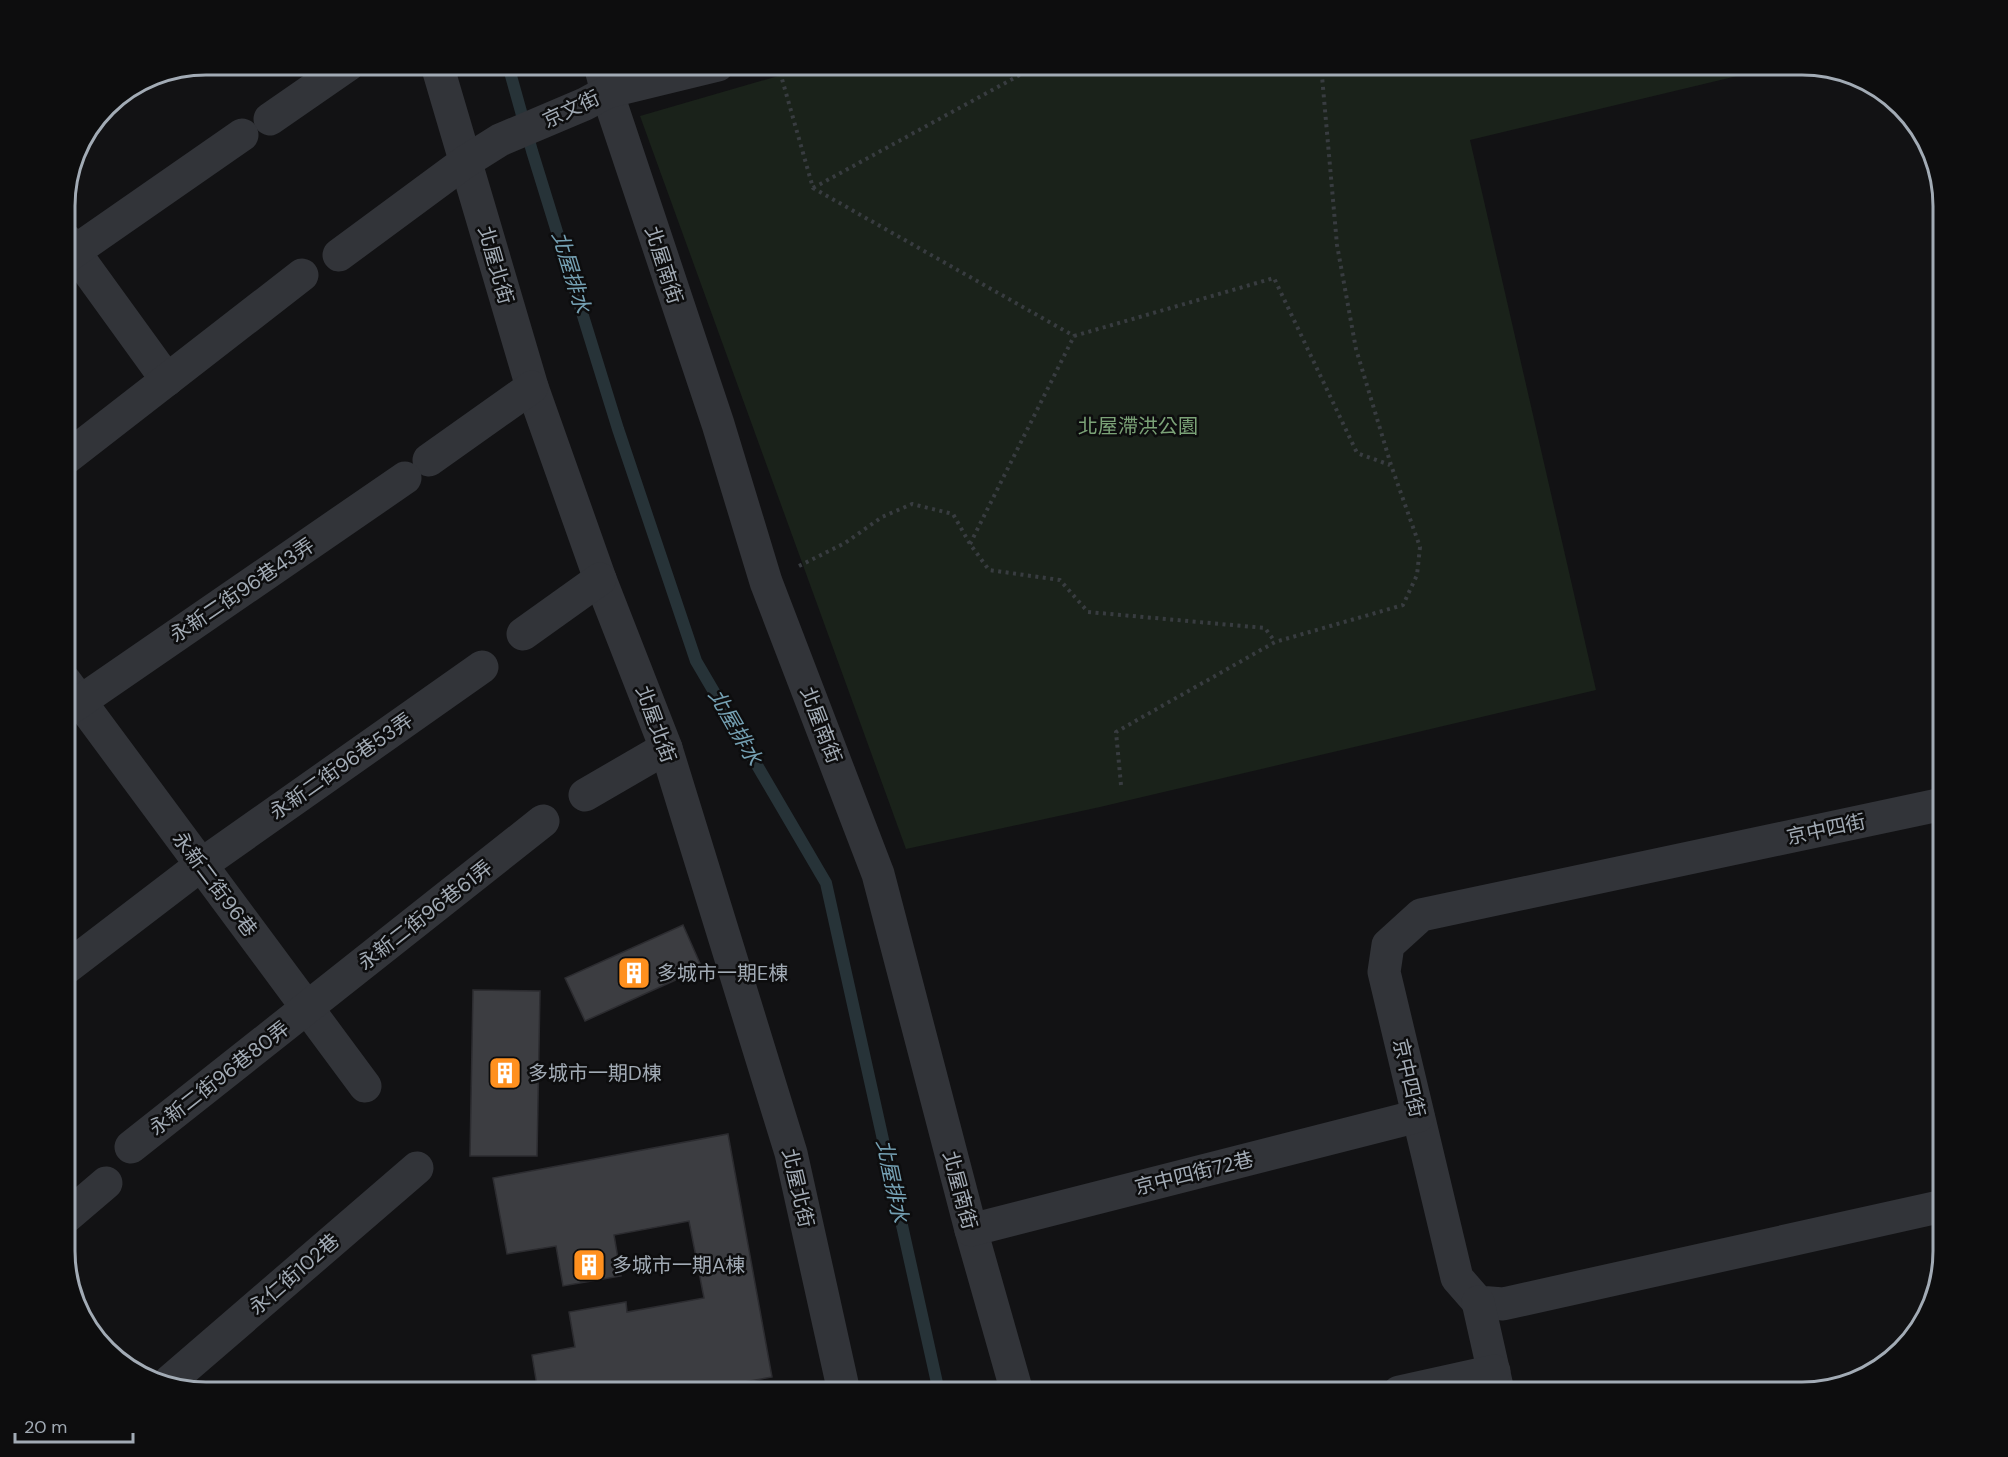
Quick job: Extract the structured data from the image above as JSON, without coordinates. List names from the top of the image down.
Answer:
{
  "streets": {
    "street": [
      "京文街",
      "北屋北街",
      "北屋南街",
      "永新二街96巷43弄",
      "永新二街96巷53弄",
      "京中四街",
      "永新二街96巷",
      "永新二街96巷61弄",
      "永新二街96巷80弄",
      "京中四街72巷",
      "永仁街102巷"
    ]
  },
  "crossings": [
    ["京文街", "北屋北街"],
    ["京文街", "北屋南街"],
    ["北屋北街", "永新二街96巷43弄"],
    ["北屋南街", "京中四街72巷"],
    ["永新二街96巷53弄", "永新二街96巷"],
    ["京中四街", "京中四街72巷"],
    ["永新二街96巷", "永新二街96巷61弄"],
    ["永新二街96巷", "永新二街96巷80弄"],
    ["永新二街96巷61弄", "永新二街96巷80弄"]
  ],
  "water": ["北屋排水"],
  "parks": ["北屋滯洪公園"],
  "places": {
    "building": ["多城市一期E棟", "多城市一期D棟", "多城市一期A棟"]
  },
  "scale_bar": "20 m"
}
